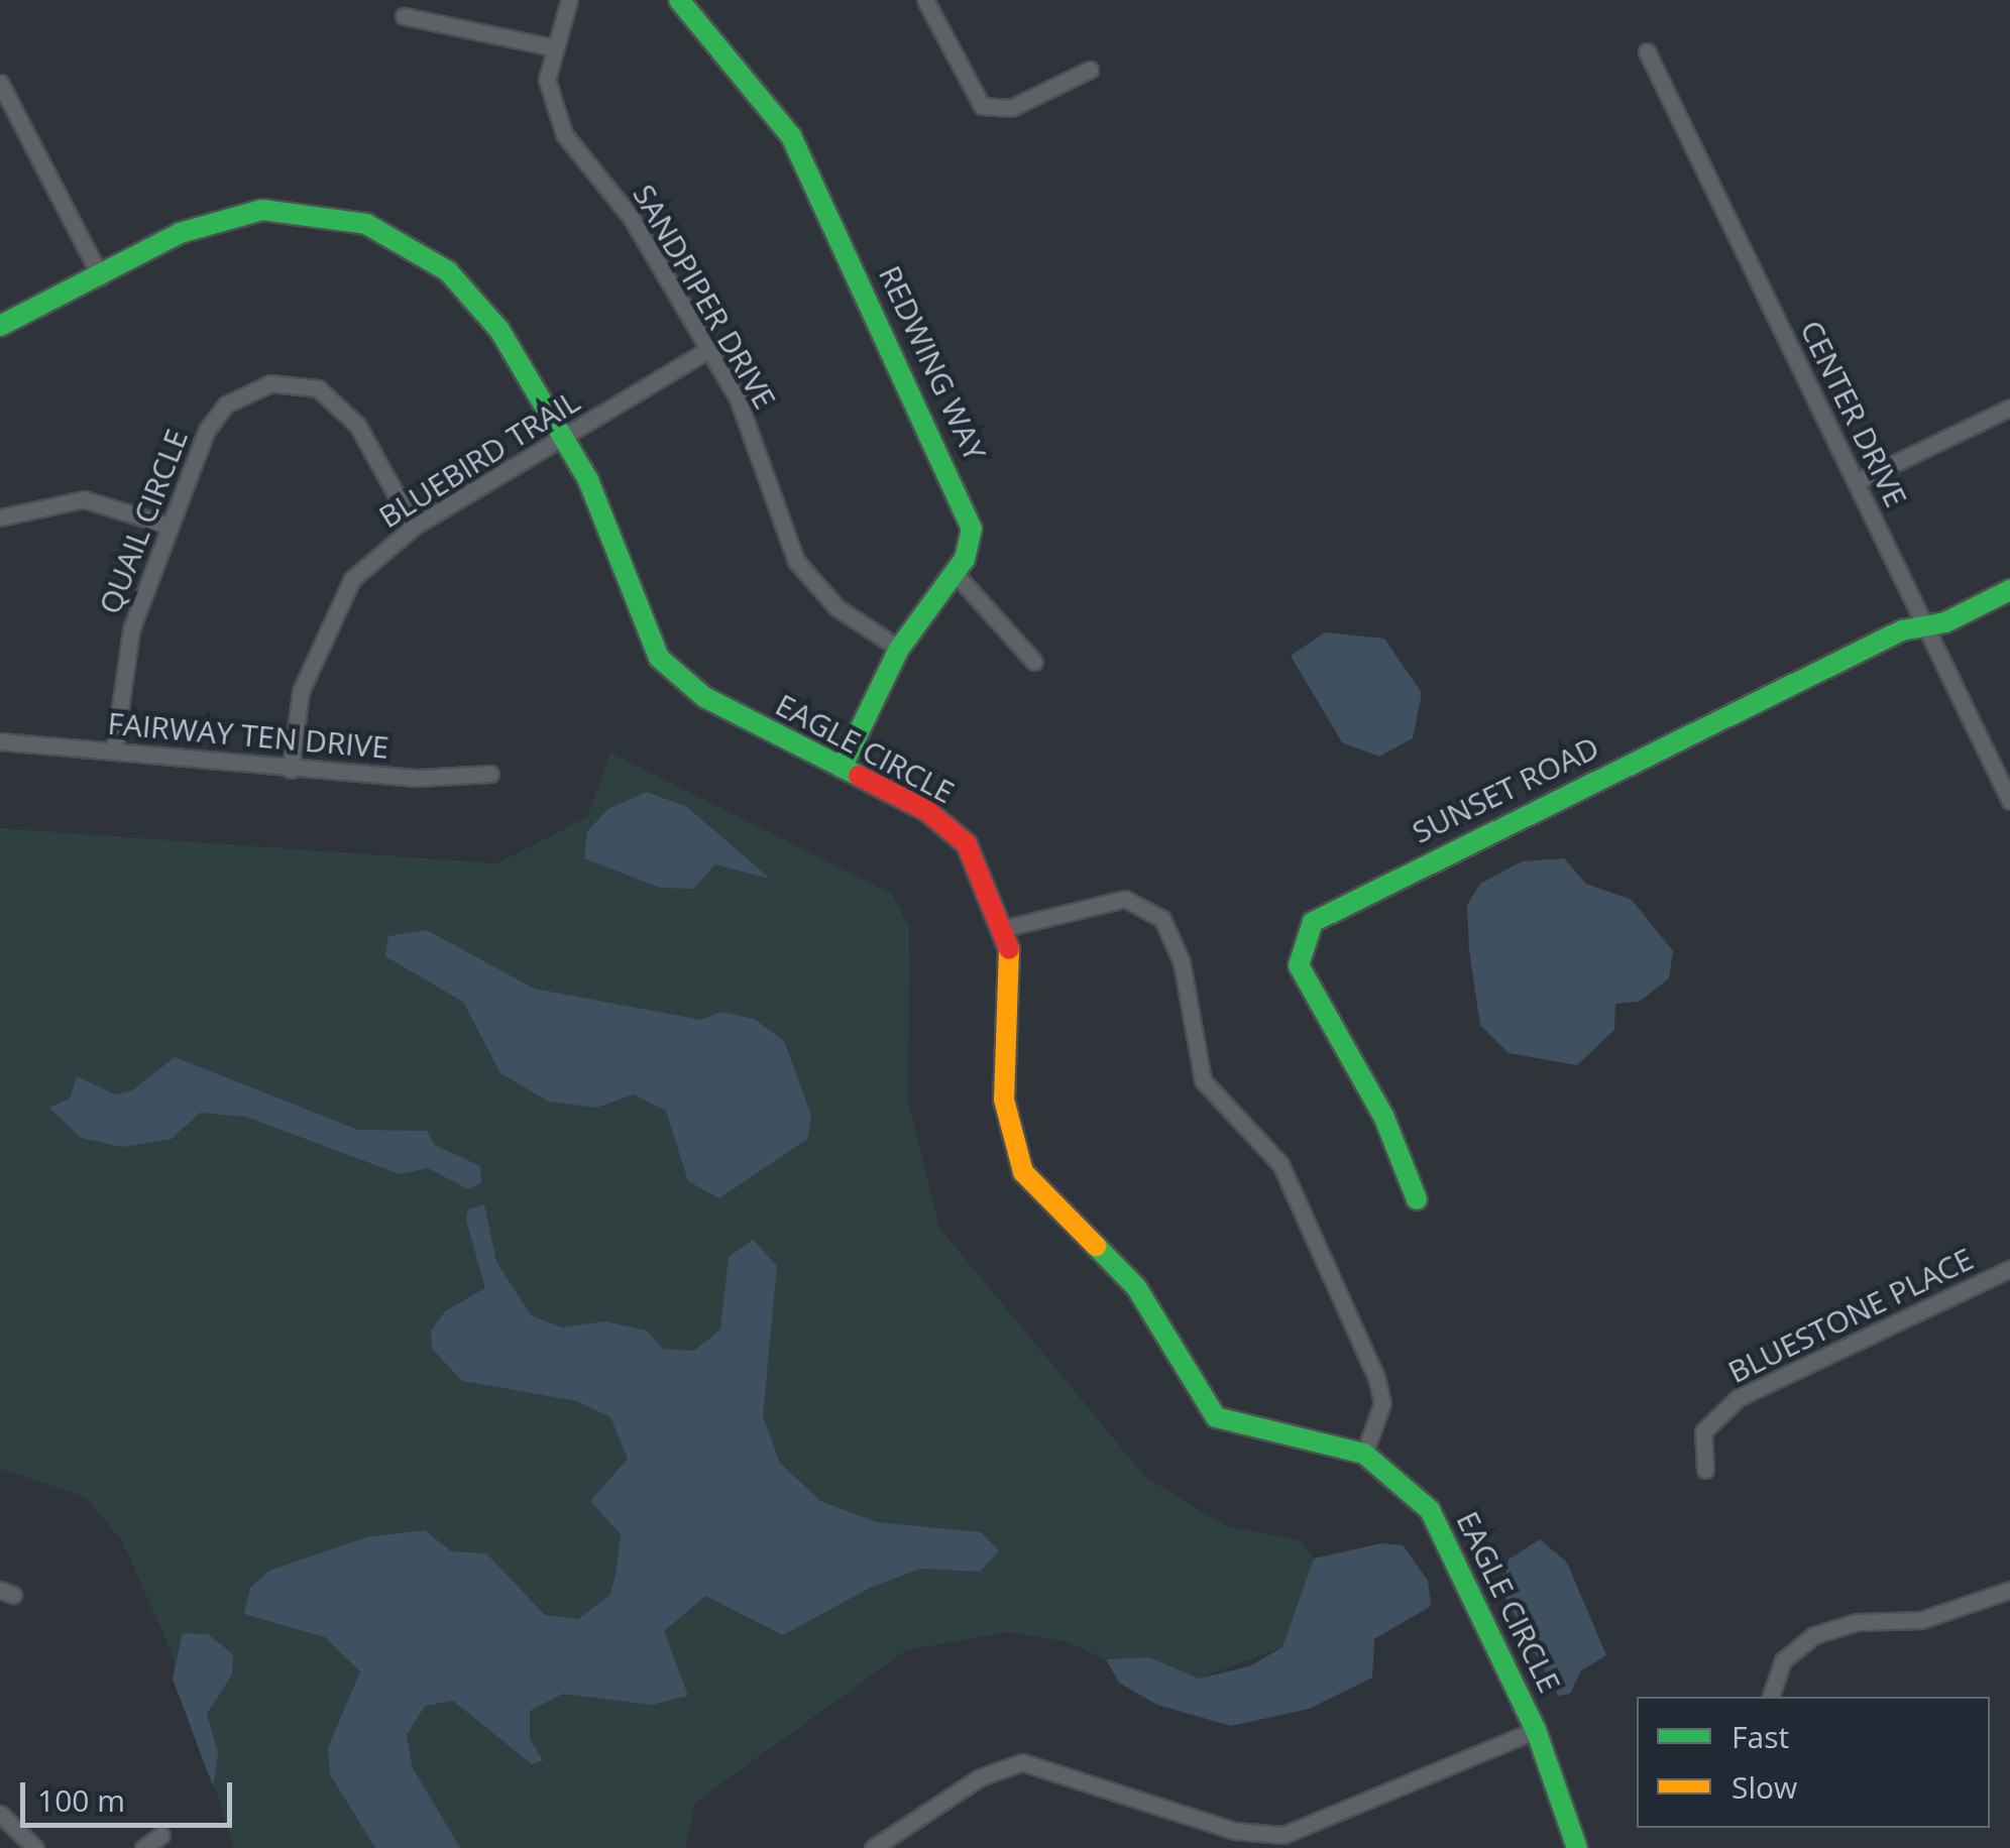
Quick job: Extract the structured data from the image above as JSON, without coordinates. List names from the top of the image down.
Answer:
{
  "streets": {
    "street": [
      "SANDPIPER DRIVE",
      "REDWING WAY",
      "CENTER DRIVE",
      "BLUEBIRD TRAIL",
      "QUAIL CIRCLE",
      "FAIRWAY TEN DRIVE",
      "EAGLE CIRCLE",
      "SUNSET ROAD",
      "BLUESTONE PLACE"
    ]
  },
  "crossings": [
    ["SANDPIPER DRIVE", "REDWING WAY"],
    ["SANDPIPER DRIVE", "BLUEBIRD TRAIL"],
    ["REDWING WAY", "EAGLE CIRCLE"],
    ["CENTER DRIVE", "SUNSET ROAD"],
    ["BLUEBIRD TRAIL", "QUAIL CIRCLE"],
    ["BLUEBIRD TRAIL", "FAIRWAY TEN DRIVE"],
    ["BLUEBIRD TRAIL", "EAGLE CIRCLE"],
    ["QUAIL CIRCLE", "FAIRWAY TEN DRIVE"]
  ],
  "legend": ["Fast", "Slow"],
  "scale_bar": "100 m"
}
